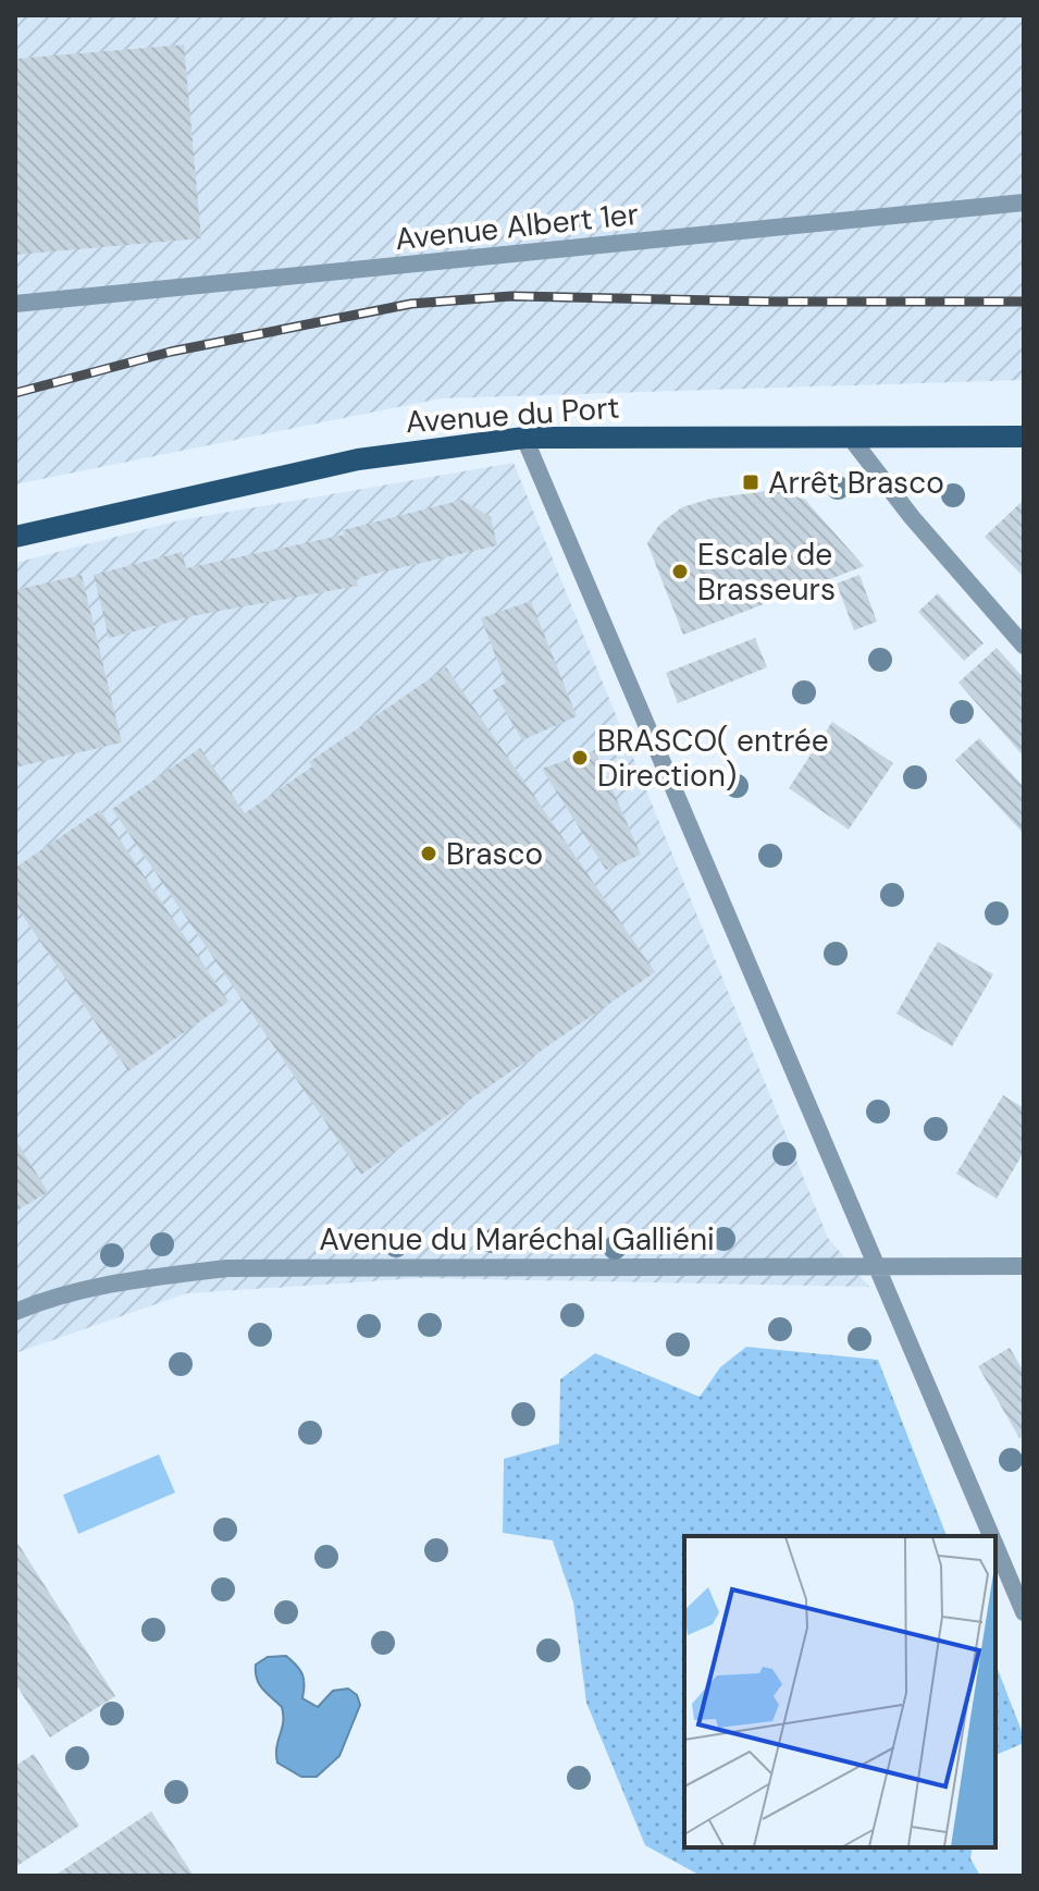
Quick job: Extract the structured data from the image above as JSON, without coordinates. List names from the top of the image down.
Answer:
{
  "streets": {
    "main road": ["Avenue du Port"],
    "street": ["Avenue Albert 1er", "Avenue du Maréchal Galliéni"]
  },
  "places": {
    "transit": ["Arrêt Brasco"],
    "other": ["Escale de Brasseurs", "BRASCO( entrée Direction)", "Brasco"]
  }
}
